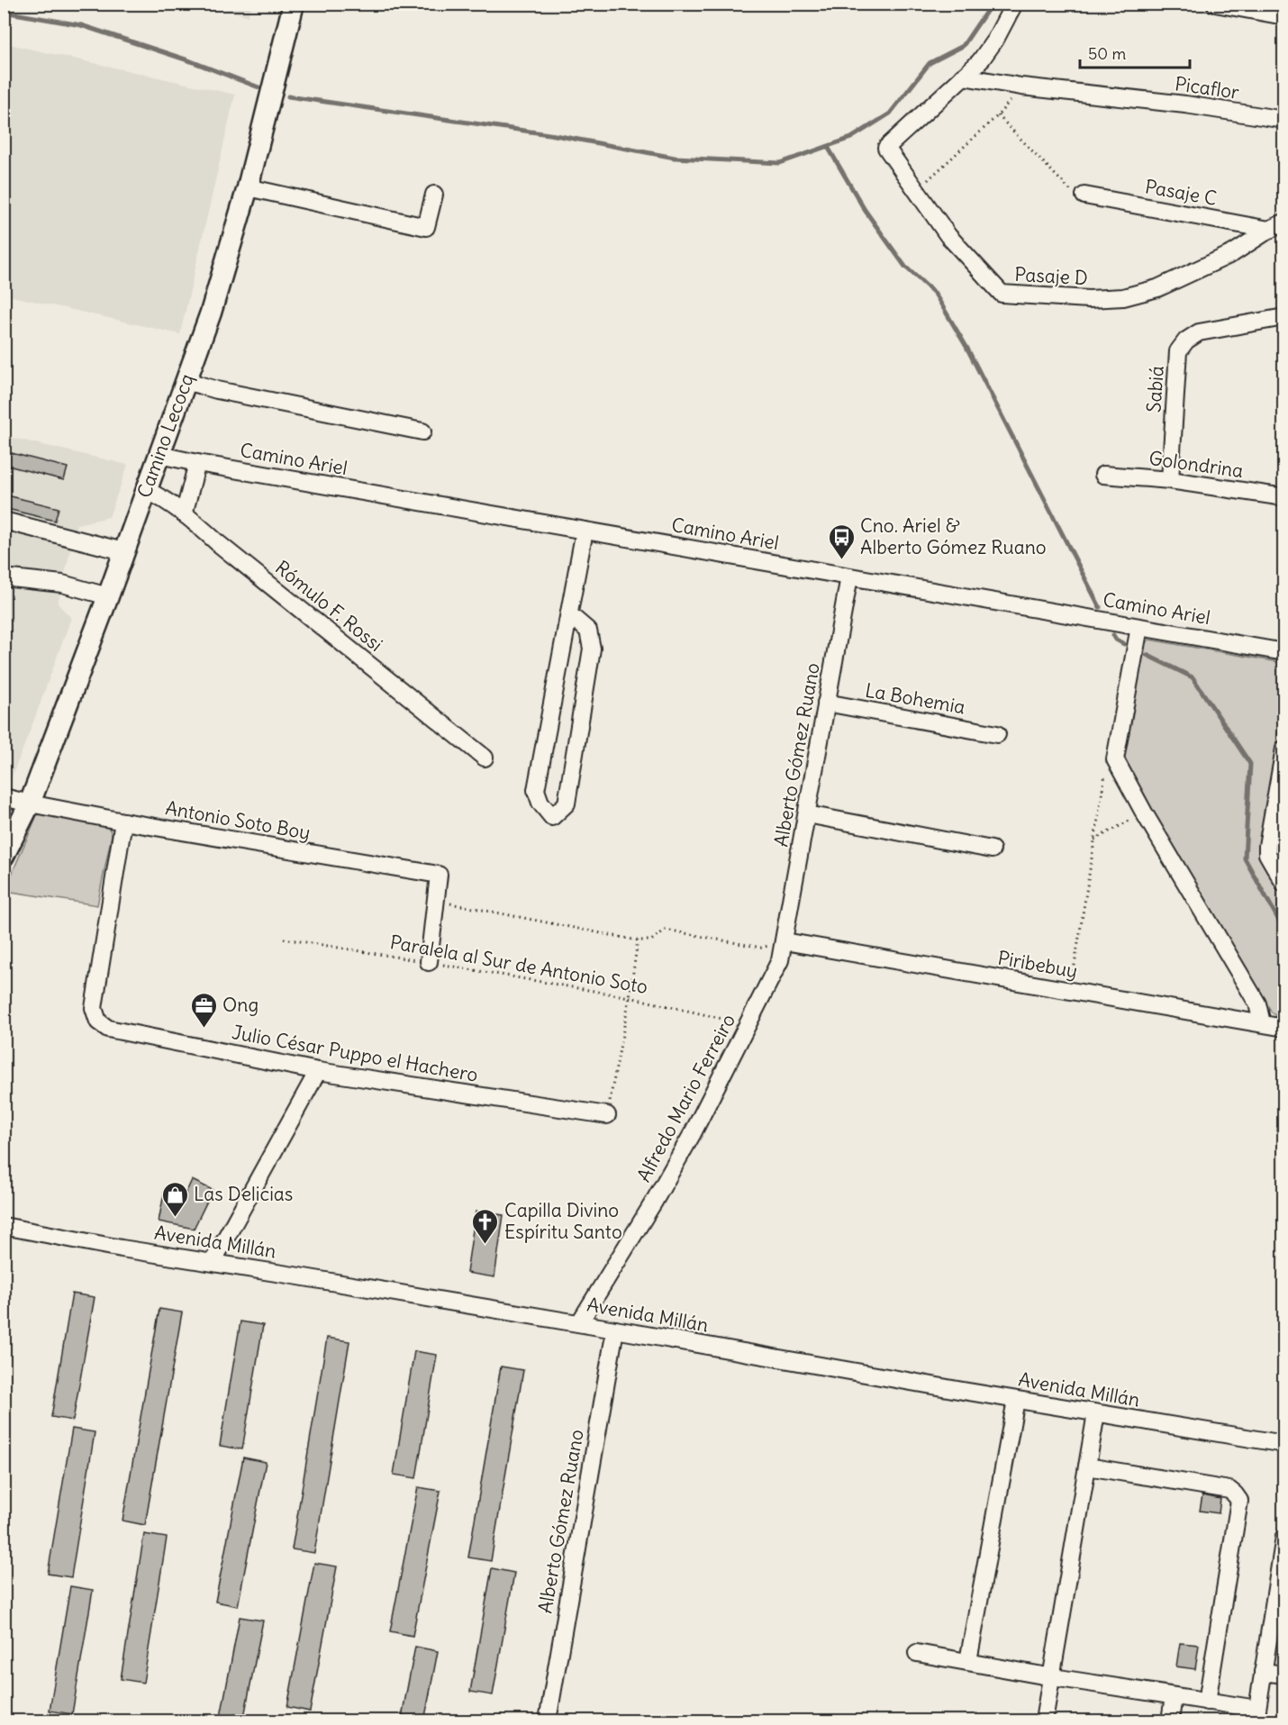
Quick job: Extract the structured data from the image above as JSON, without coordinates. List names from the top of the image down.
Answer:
{
  "streets": {
    "main road": ["Camino Lecocq"],
    "street": [
      "Picaflor",
      "Pasaje C",
      "Pasaje D",
      "Sabiá",
      "Camino Ariel",
      "Golondrina",
      "Rómulo F. Rossi",
      "La Bohemia",
      "Alberto Gómez Ruano",
      "Antonio Soto Boy",
      "Piribebuy",
      "Julio César Puppo el Hachero",
      "Alfredo Mario Ferreiro",
      "Avenida Millán"
    ],
    "path": ["Paralela al Sur de Antonio Soto"]
  },
  "crossings": [
    ["Picaflor", "Pasaje D"],
    ["Pasaje C", "Pasaje D"],
    ["Sabiá", "Golondrina"],
    ["Camino Lecocq", "Camino Ariel"],
    ["Camino Lecocq", "Rómulo F. Rossi"],
    ["Camino Lecocq", "Antonio Soto Boy"],
    ["Camino Ariel", "Alberto Gómez Ruano"],
    ["La Bohemia", "Alberto Gómez Ruano"],
    ["Alberto Gómez Ruano", "Piribebuy"],
    ["Alberto Gómez Ruano", "Alfredo Mario Ferreiro"],
    ["Alberto Gómez Ruano", "Avenida Millán"],
    ["Antonio Soto Boy", "Julio César Puppo el Hachero"],
    ["Paralela al Sur de Antonio Soto", "Alfredo Mario Ferreiro"],
    ["Piribebuy", "Alfredo Mario Ferreiro"],
    ["Alfredo Mario Ferreiro", "Avenida Millán"]
  ],
  "places": {
    "bus stop": ["Cno. Ariel & Alberto Gómez Ruano"],
    "office": ["Ong"],
    "shop": ["Las Delicias"],
    "church": ["Capilla Divino Espíritu Santo"]
  },
  "scale_bar": "50 m"
}
